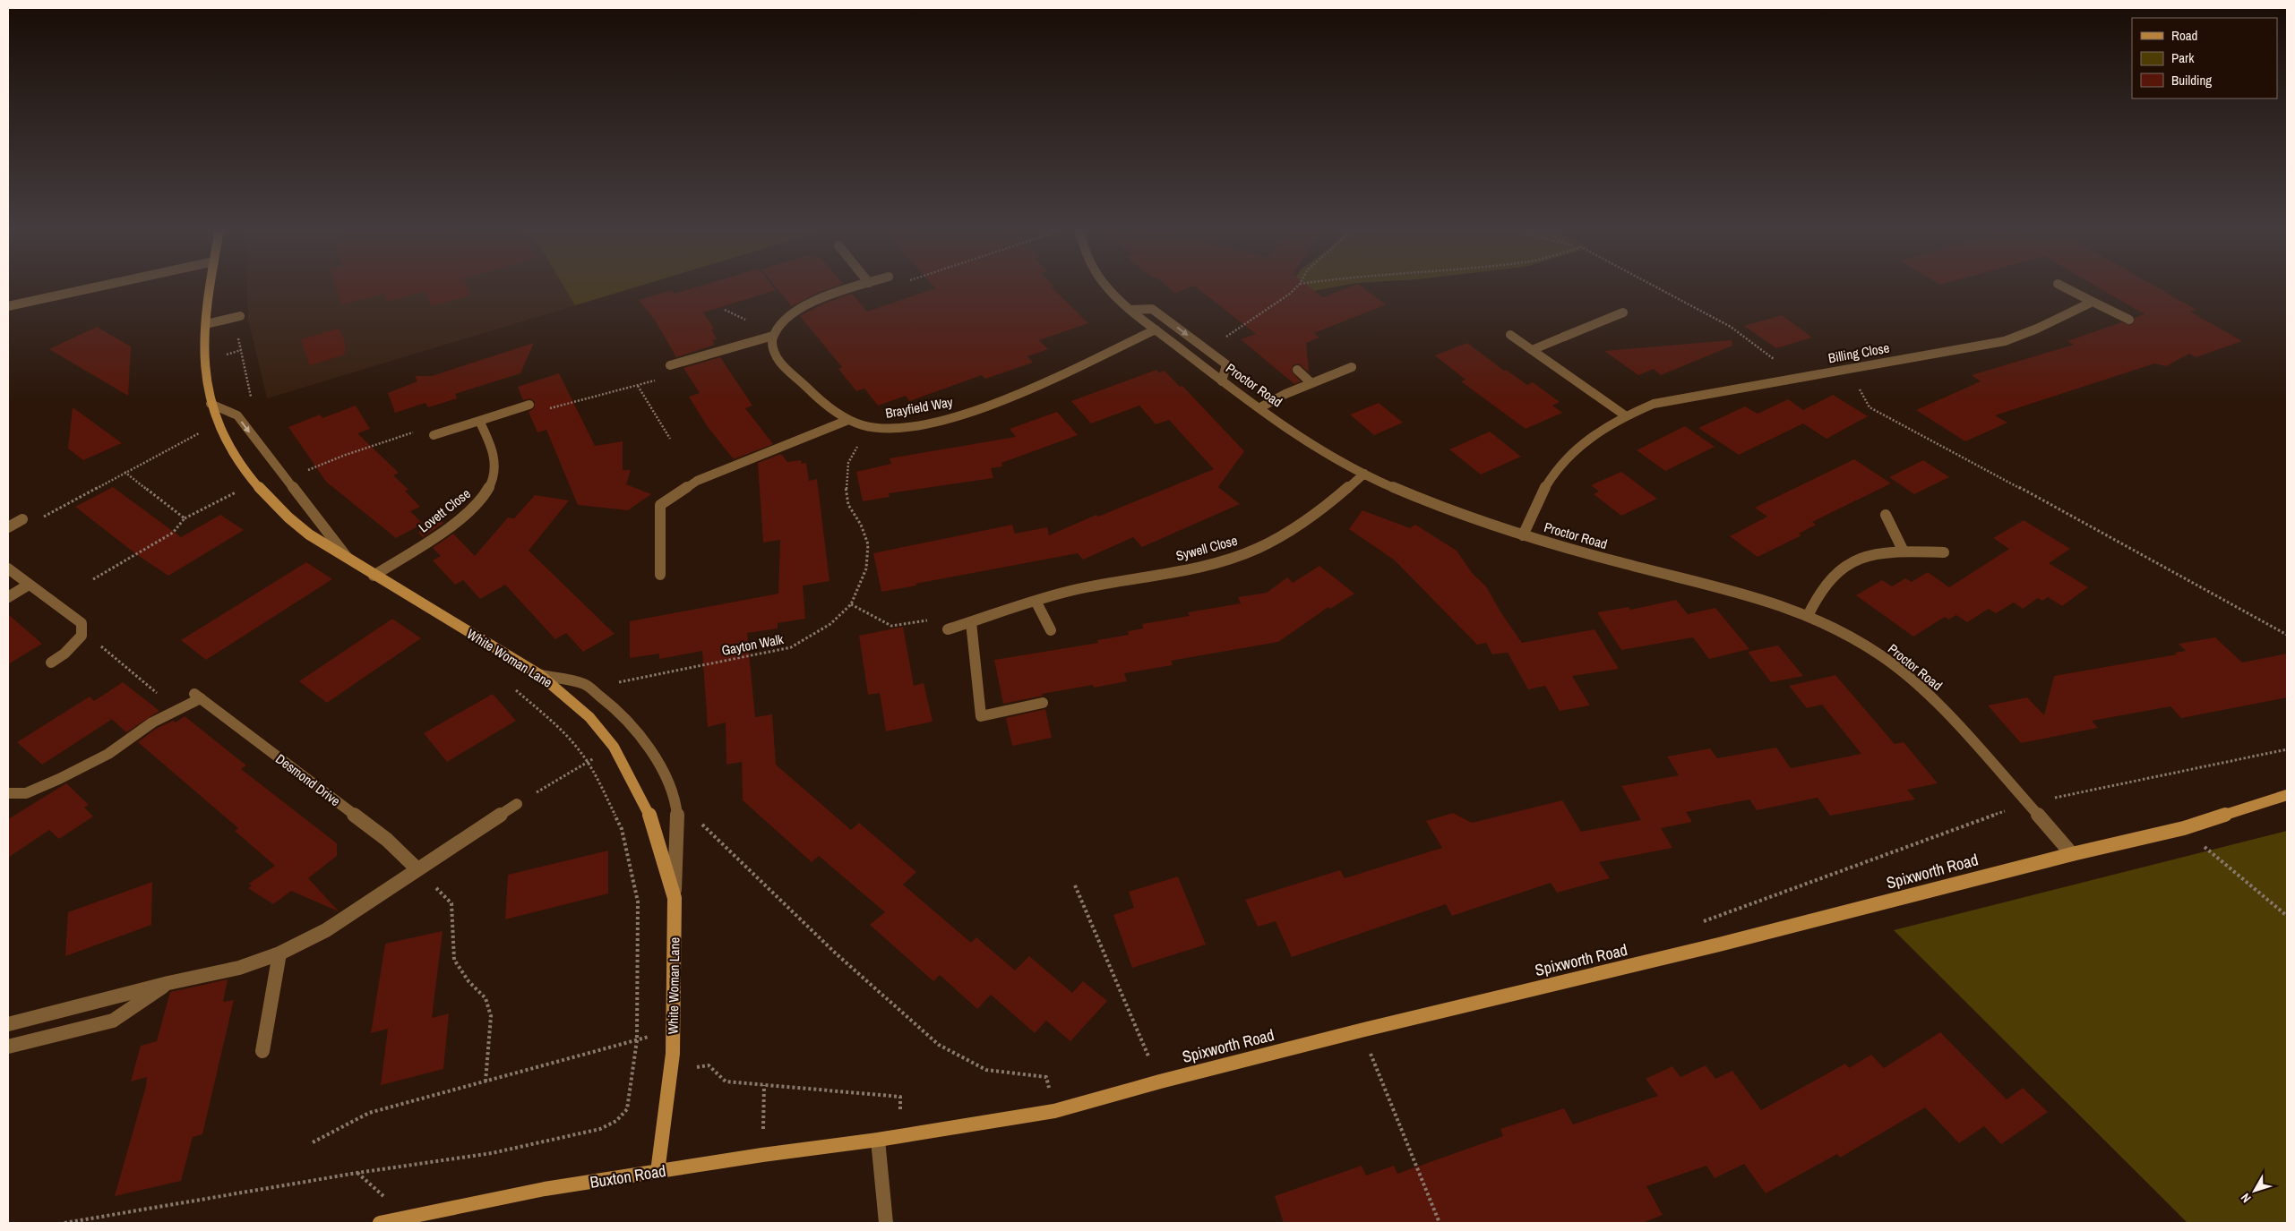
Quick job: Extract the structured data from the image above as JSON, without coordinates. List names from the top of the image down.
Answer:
{
  "streets": {
    "street": [
      "Billing Close",
      "Proctor Road",
      "Brayfield Way",
      "Lovett Close",
      "Sywell Close",
      "White Woman Lane",
      "Desmond Drive",
      "Spixworth Road",
      "Buxton Road"
    ],
    "path": ["Gayton Walk"]
  },
  "crossings": [
    ["Billing Close", "Proctor Road"],
    ["Proctor Road", "Brayfield Way"],
    ["Proctor Road", "Sywell Close"],
    ["Proctor Road", "Spixworth Road"],
    ["Brayfield Way", "Gayton Walk"],
    ["Lovett Close", "White Woman Lane"],
    ["White Woman Lane", "Buxton Road"],
    ["Spixworth Road", "Buxton Road"]
  ],
  "legend": ["Road", "Park", "Building"],
  "north": "bottom left"
}
